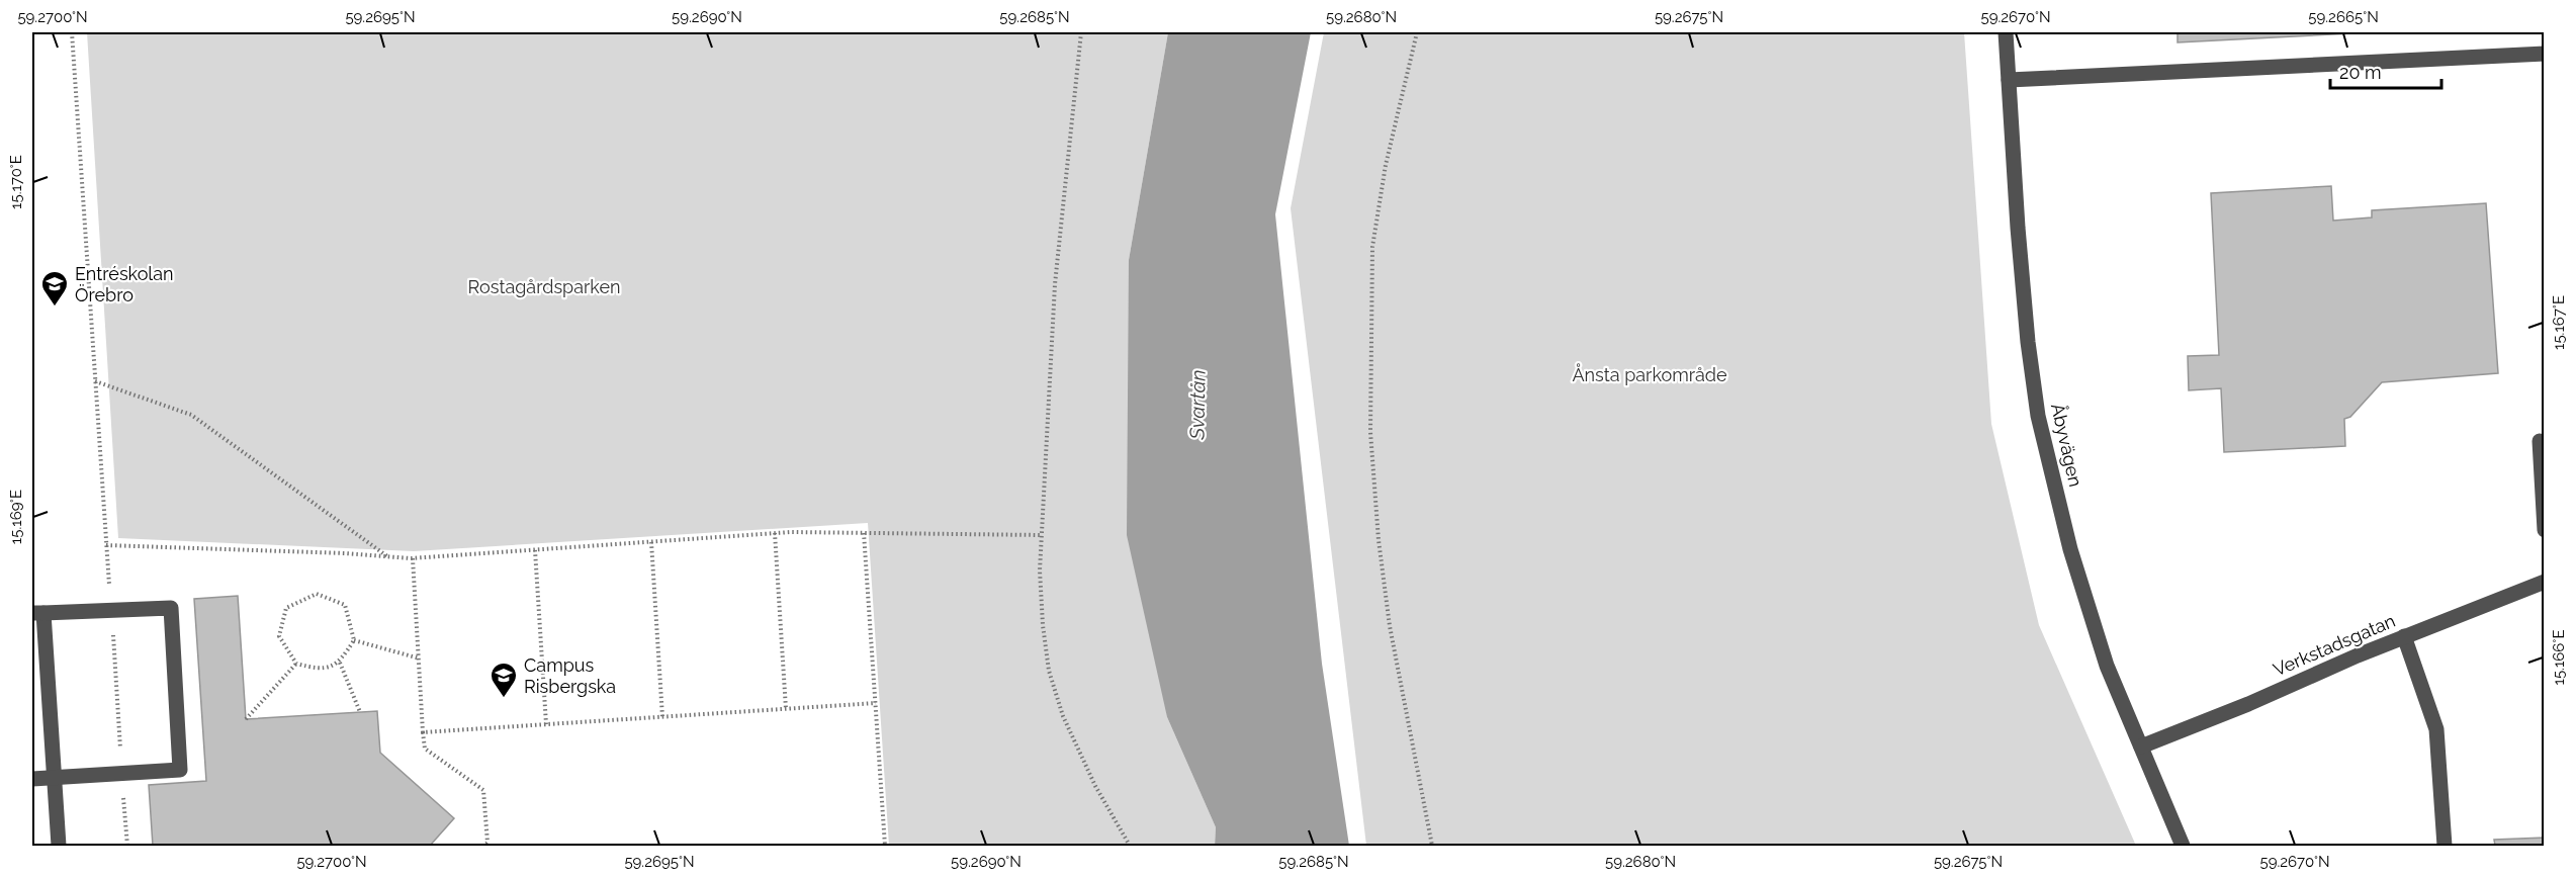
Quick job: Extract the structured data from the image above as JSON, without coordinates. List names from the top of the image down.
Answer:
{
  "streets": {
    "street": ["Åbyvägen", "Verkstadsgatan"]
  },
  "crossings": [
    ["Åbyvägen", "Verkstadsgatan"]
  ],
  "water": ["Svartån"],
  "parks": ["Rostagårdsparken", "Ånsta parkområde"],
  "places": {
    "school or university": ["Entréskolan Örebro", "Campus Risbergska"]
  },
  "scale_bar": "20 m",
  "coordinates": [
    "59.2700°N",
    "59.2695°N",
    "59.2690°N",
    "59.2685°N",
    "59.2680°N",
    "59.2675°N",
    "59.2670°N",
    "59.2665°N",
    "15.170°E",
    "15.167°E",
    "15.169°E",
    "15.166°E"
  ]
}
